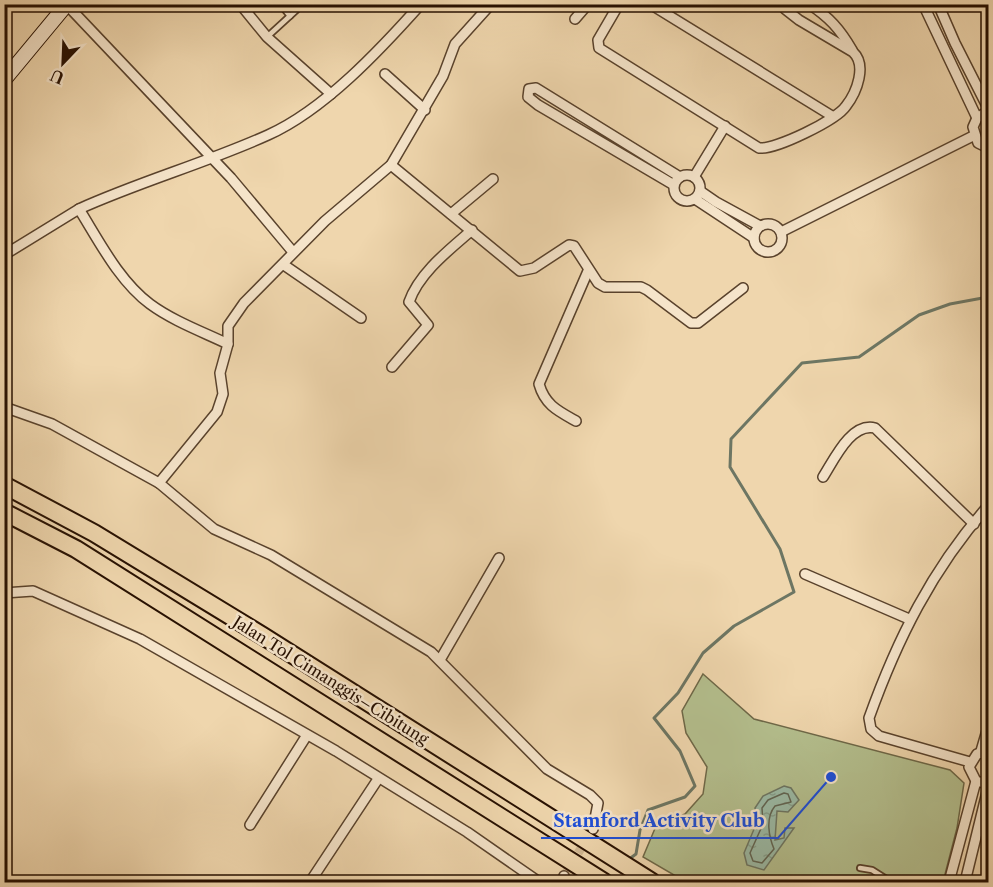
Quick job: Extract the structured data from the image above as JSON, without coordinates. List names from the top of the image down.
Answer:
{
  "streets": {
    "highway": ["Jalan Tol Cimanggis–Cibitung"]
  },
  "places": ["Stamford Activity Club"],
  "north": "bottom left"
}
